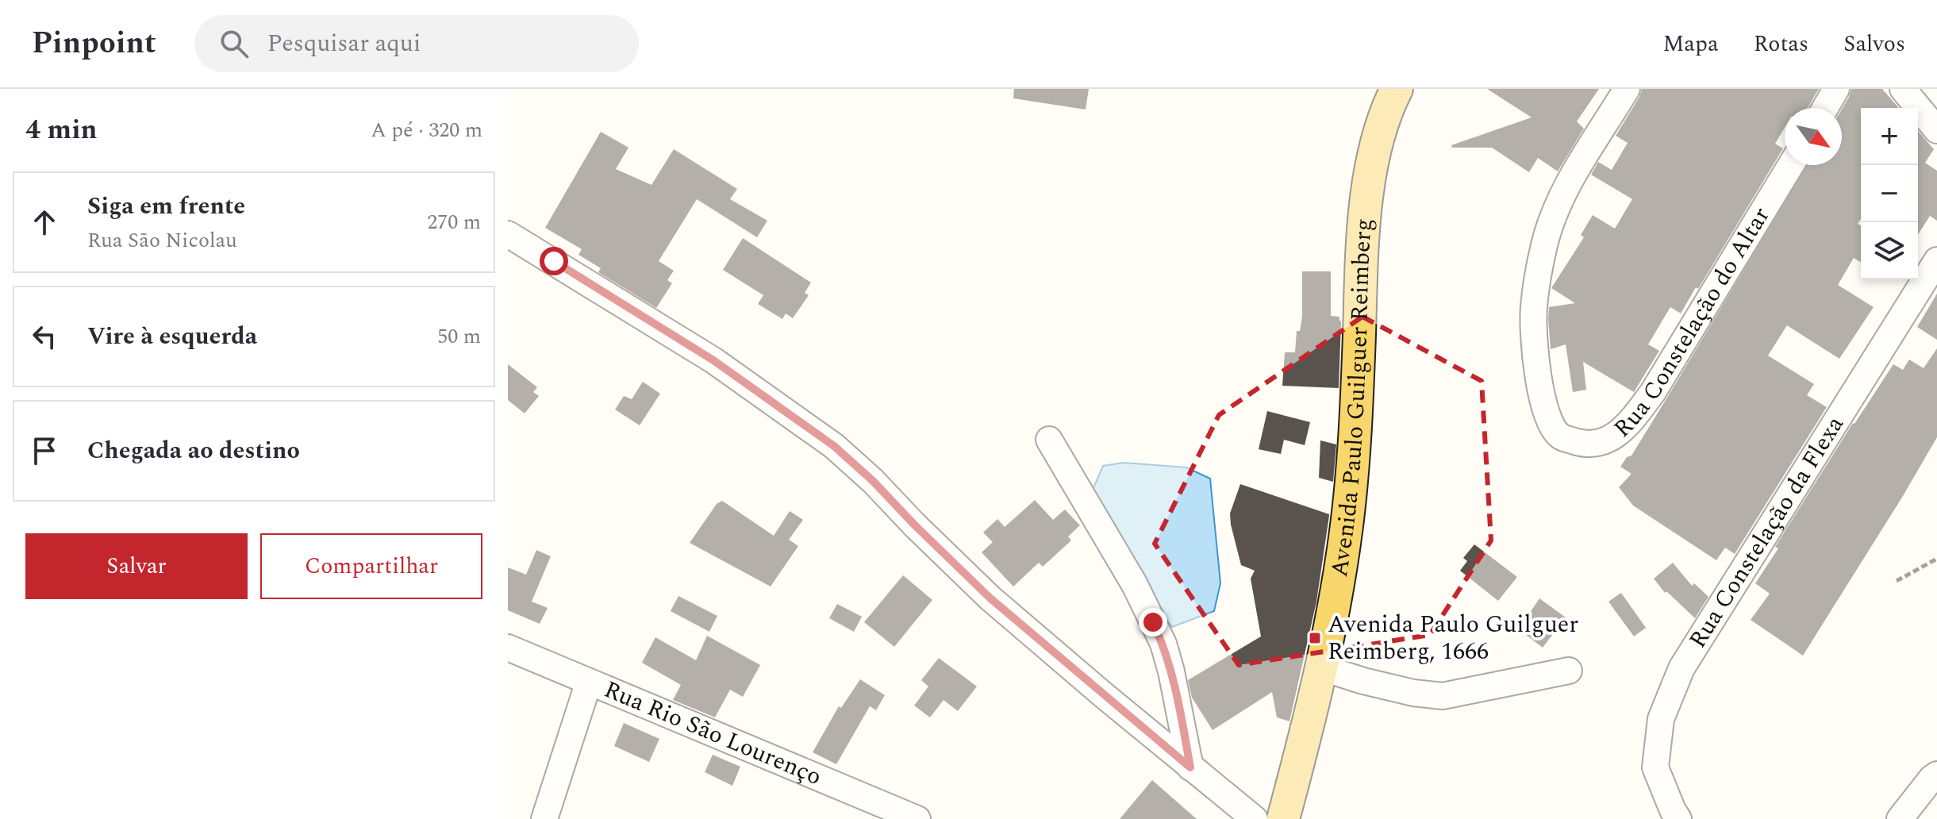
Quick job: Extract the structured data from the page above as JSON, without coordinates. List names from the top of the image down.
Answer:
{
  "streets": {
    "main road": ["Avenida Paulo Guilguer Reimberg"],
    "street": ["Rua Constelação do Altar", "Rua Constelação da Flexa", "Rua Rio São Lourenço"]
  },
  "places": {
    "transit": ["Avenida Paulo Guilguer Reimberg, 1666"]
  },
  "north": "bottom right",
  "page": {
    "header": "Pinpoint",
    "search": "Pesquisar aqui",
    "nav": ["Mapa", "Rotas", "Salvos"],
    "heading": ["4 min", "A pé · 320 m"],
    "map_buttons": ["+", "−"],
    "list": [
      ["Siga em frente", "Rua São Nicolau", "270 m"],
      ["Vire à esquerda", "50 m"],
      "Chegada ao destino"
    ],
    "buttons": ["Salvar", "Compartilhar"]
  }
}
